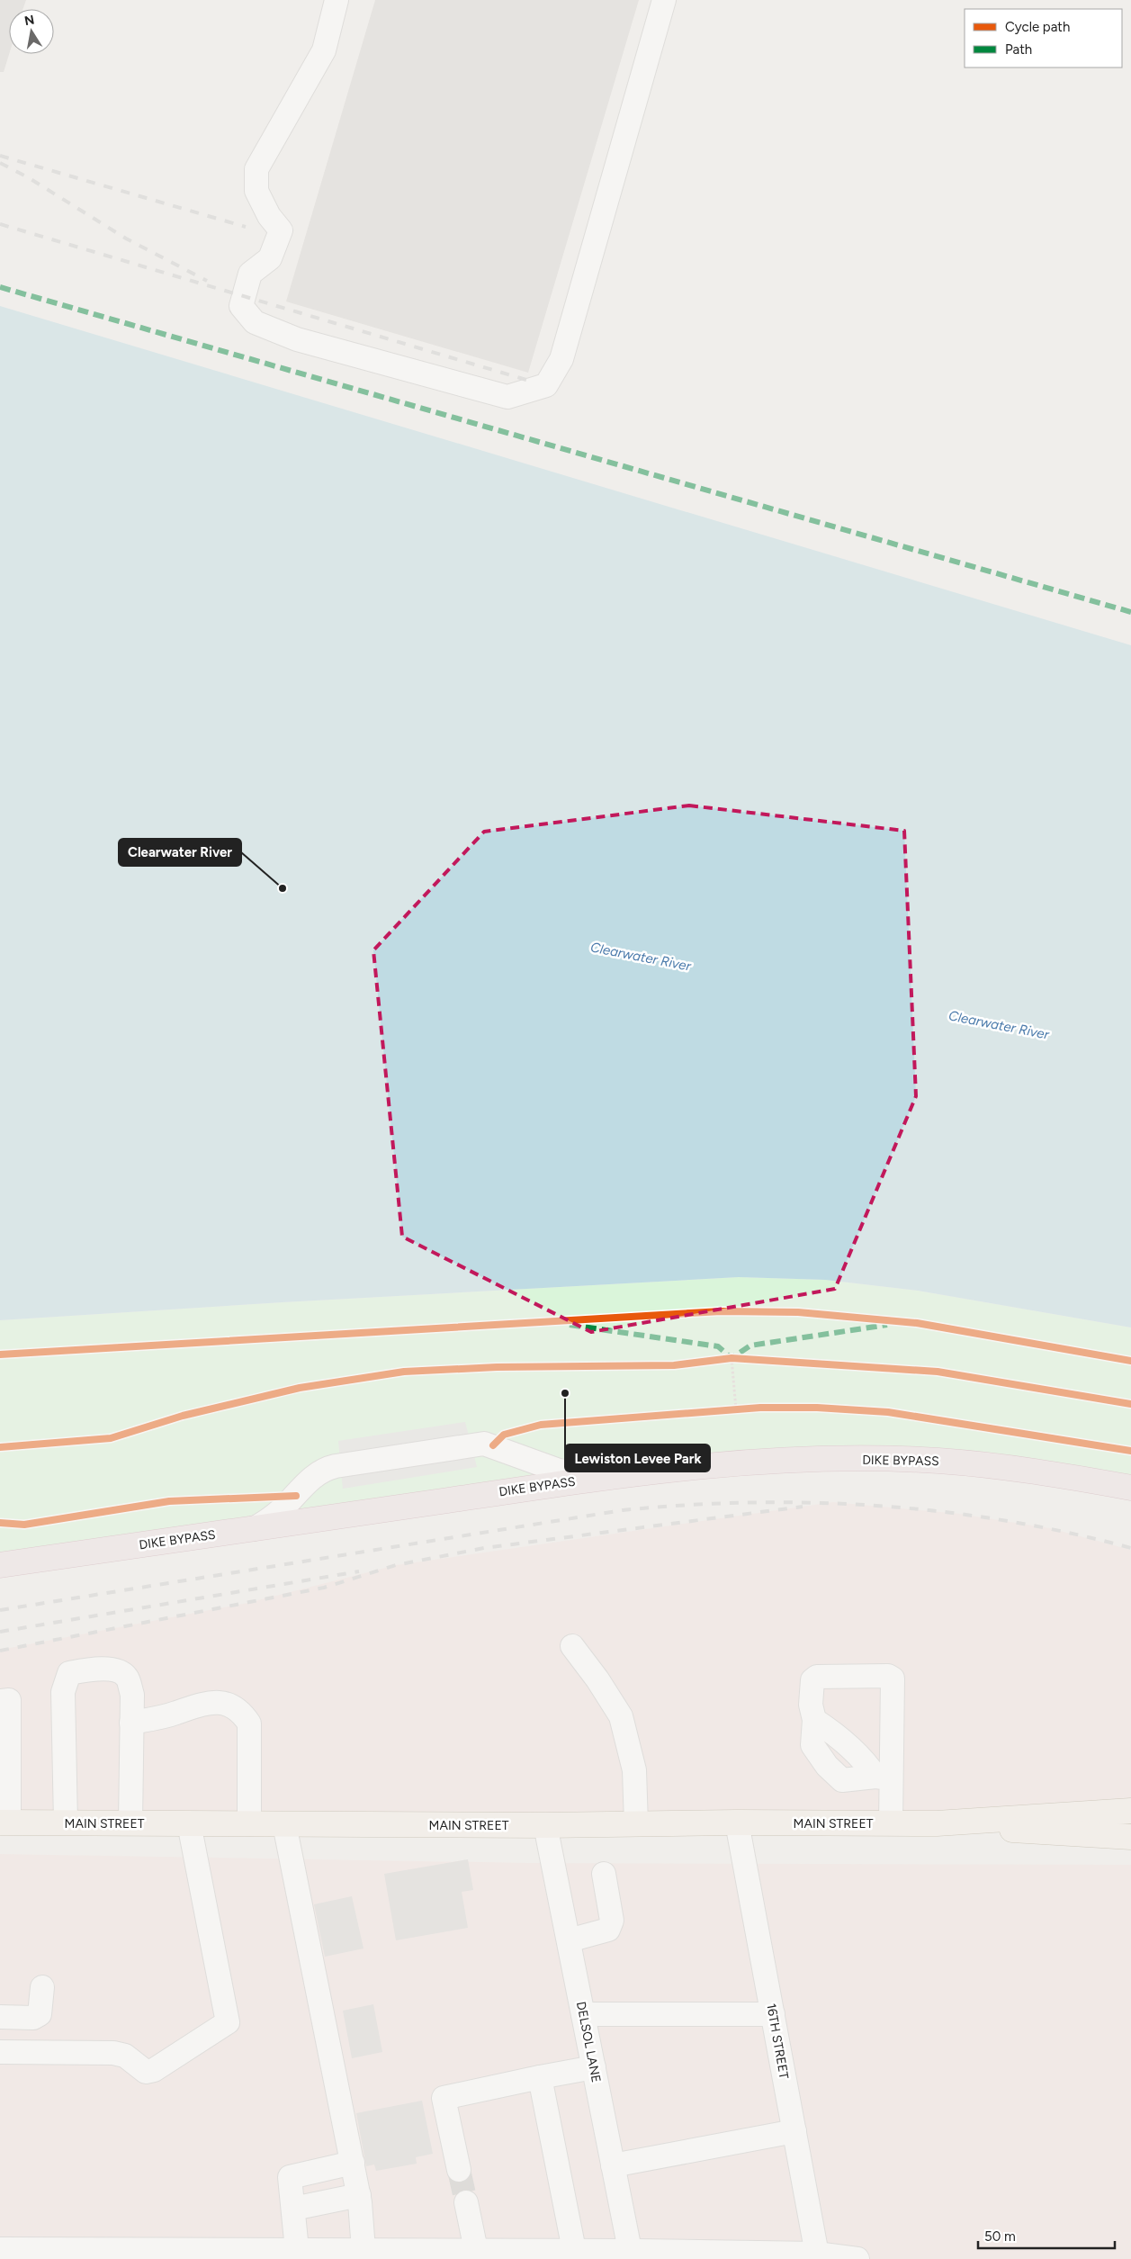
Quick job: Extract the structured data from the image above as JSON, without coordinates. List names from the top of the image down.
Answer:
{
  "streets": {
    "highway": ["DIKE BYPASS"],
    "main road": ["MAIN STREET"],
    "street": ["16TH STREET", "DELSOL LANE"]
  },
  "crossings": [
    ["MAIN STREET", "16TH STREET"],
    ["MAIN STREET", "DELSOL LANE"]
  ],
  "water": ["Clearwater River"],
  "places": ["Clearwater River", "Lewiston Levee Park"],
  "legend": ["Cycle path", "Path"],
  "scale_bar": "50 m",
  "north": "top"
}
